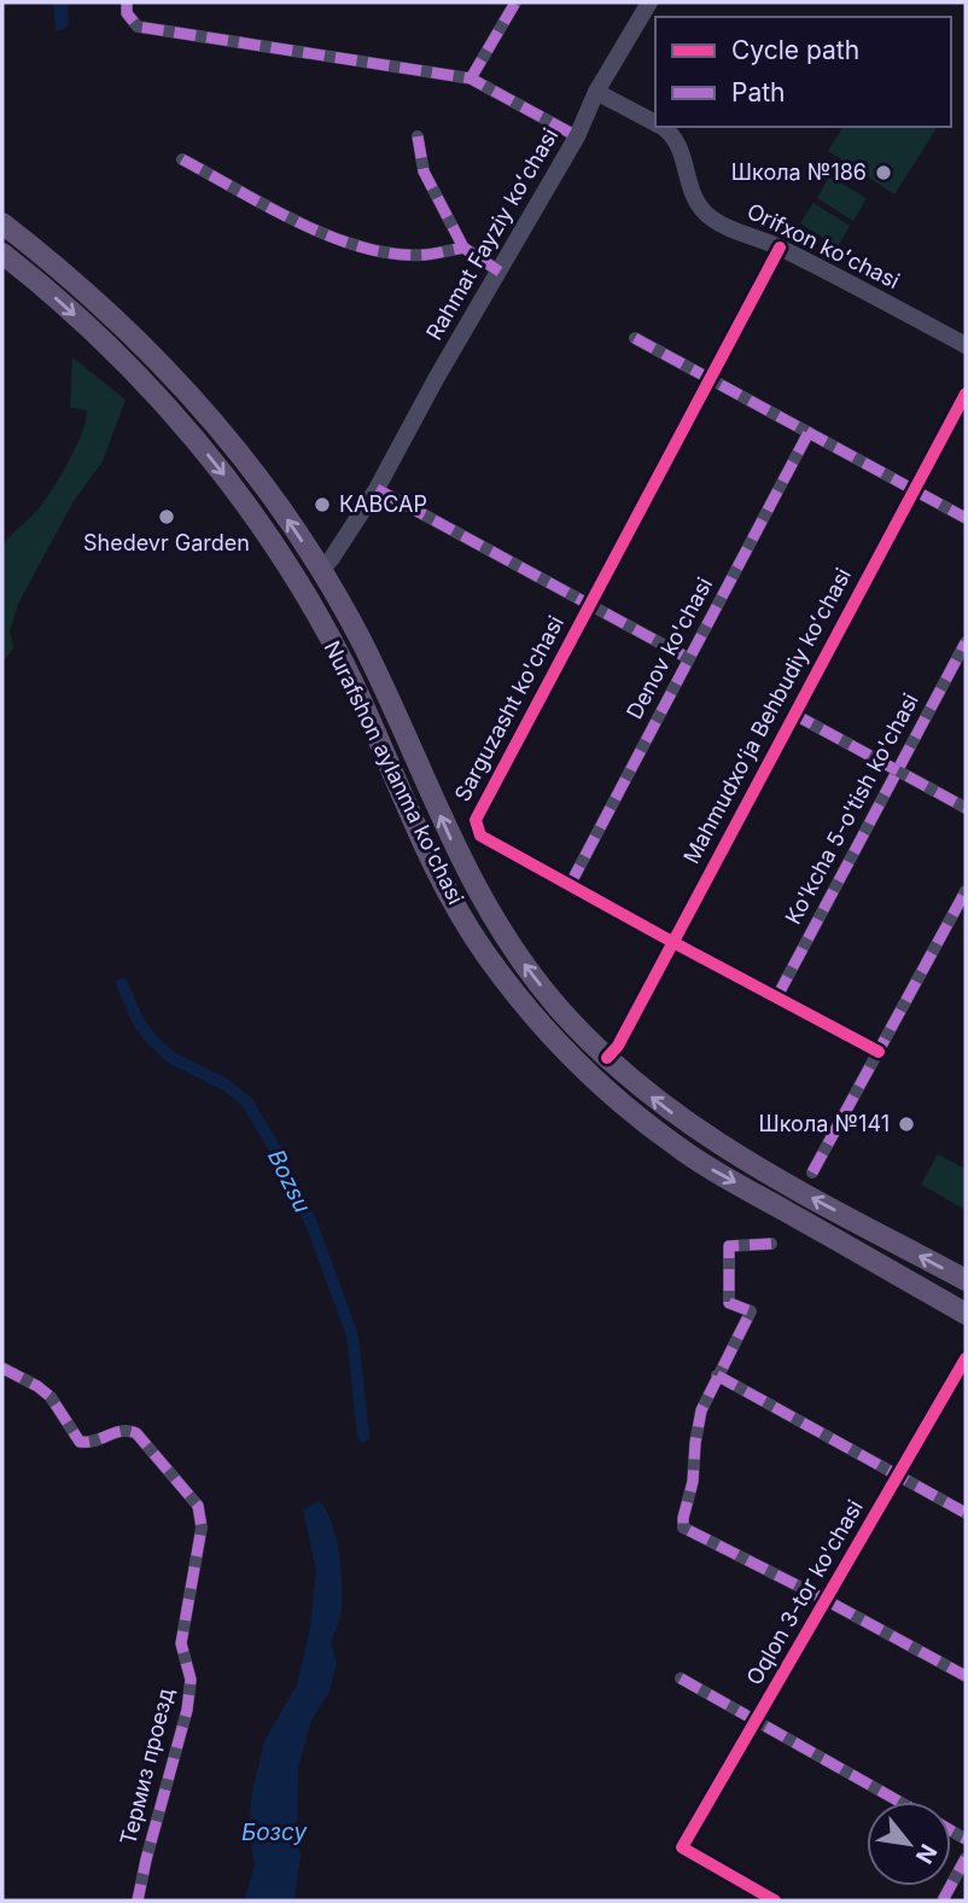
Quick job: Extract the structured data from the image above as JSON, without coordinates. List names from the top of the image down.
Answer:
{
  "streets": {
    "main road": ["Nurafshon aylanma ko'chasi"],
    "street": [
      "Rahmat Fayziy koʻchasi",
      "Orifxon koʻchasi",
      "Denov ko'chasi",
      "Sarguzasht ko'chasi",
      "Mahmudxoʻja Behbudiy koʻchasi",
      "Ko'kcha 5-o'tish ko'chasi",
      "Oqlon 3-tor ko'chasi",
      "Термиз проезд"
    ]
  },
  "crossings": [
    ["Rahmat Fayziy koʻchasi", "Orifxon koʻchasi"],
    ["Rahmat Fayziy koʻchasi", "Nurafshon aylanma ko'chasi"],
    ["Orifxon koʻchasi", "Sarguzasht ko'chasi"],
    ["Denov ko'chasi", "Sarguzasht ko'chasi"],
    ["Sarguzasht ko'chasi", "Mahmudxoʻja Behbudiy koʻchasi"],
    ["Sarguzasht ko'chasi", "Ko'kcha 5-o'tish ko'chasi"],
    ["Mahmudxoʻja Behbudiy koʻchasi", "Nurafshon aylanma ko'chasi"]
  ],
  "water": ["Bozsu", "Бозсу"],
  "places": [
    "Школа №186",
    "КАВСАР",
    "Shedevr Garden",
    "Школа №141"
  ],
  "legend": ["Cycle path", "Path"],
  "north": "bottom right"
}
